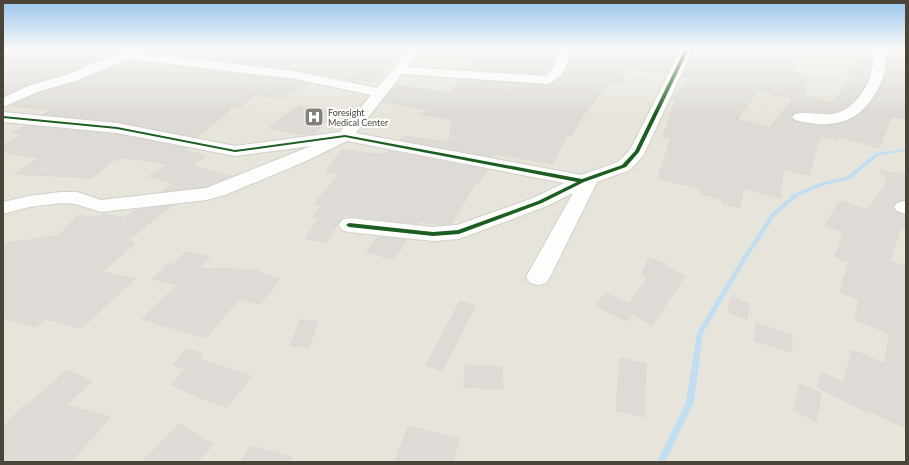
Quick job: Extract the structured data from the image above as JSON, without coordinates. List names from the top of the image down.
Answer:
{
  "places": {
    "hospital": ["Foresight Medical Center"]
  }
}
